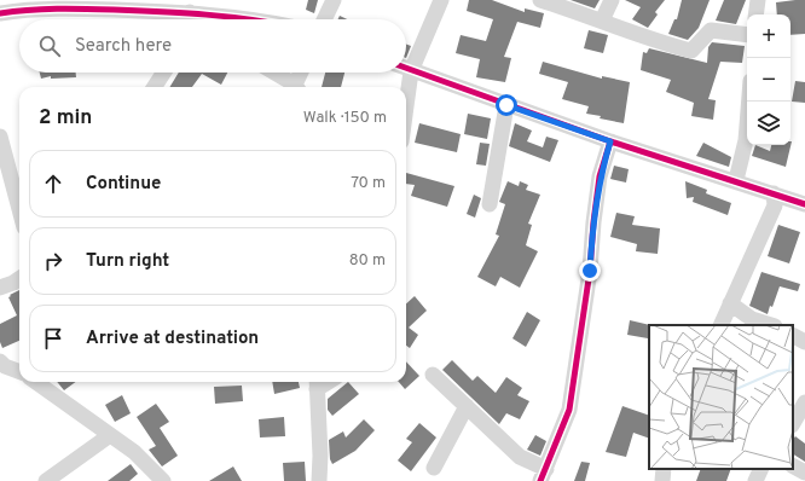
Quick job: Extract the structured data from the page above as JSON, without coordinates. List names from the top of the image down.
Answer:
{
  "page": {
    "map_buttons": ["+", "−"],
    "search": "Search here",
    "heading": ["2 min", "Walk · 150 m"],
    "list": [
      ["Continue", "70 m"],
      ["Turn right", "80 m"],
      "Arrive at destination"
    ]
  }
}
